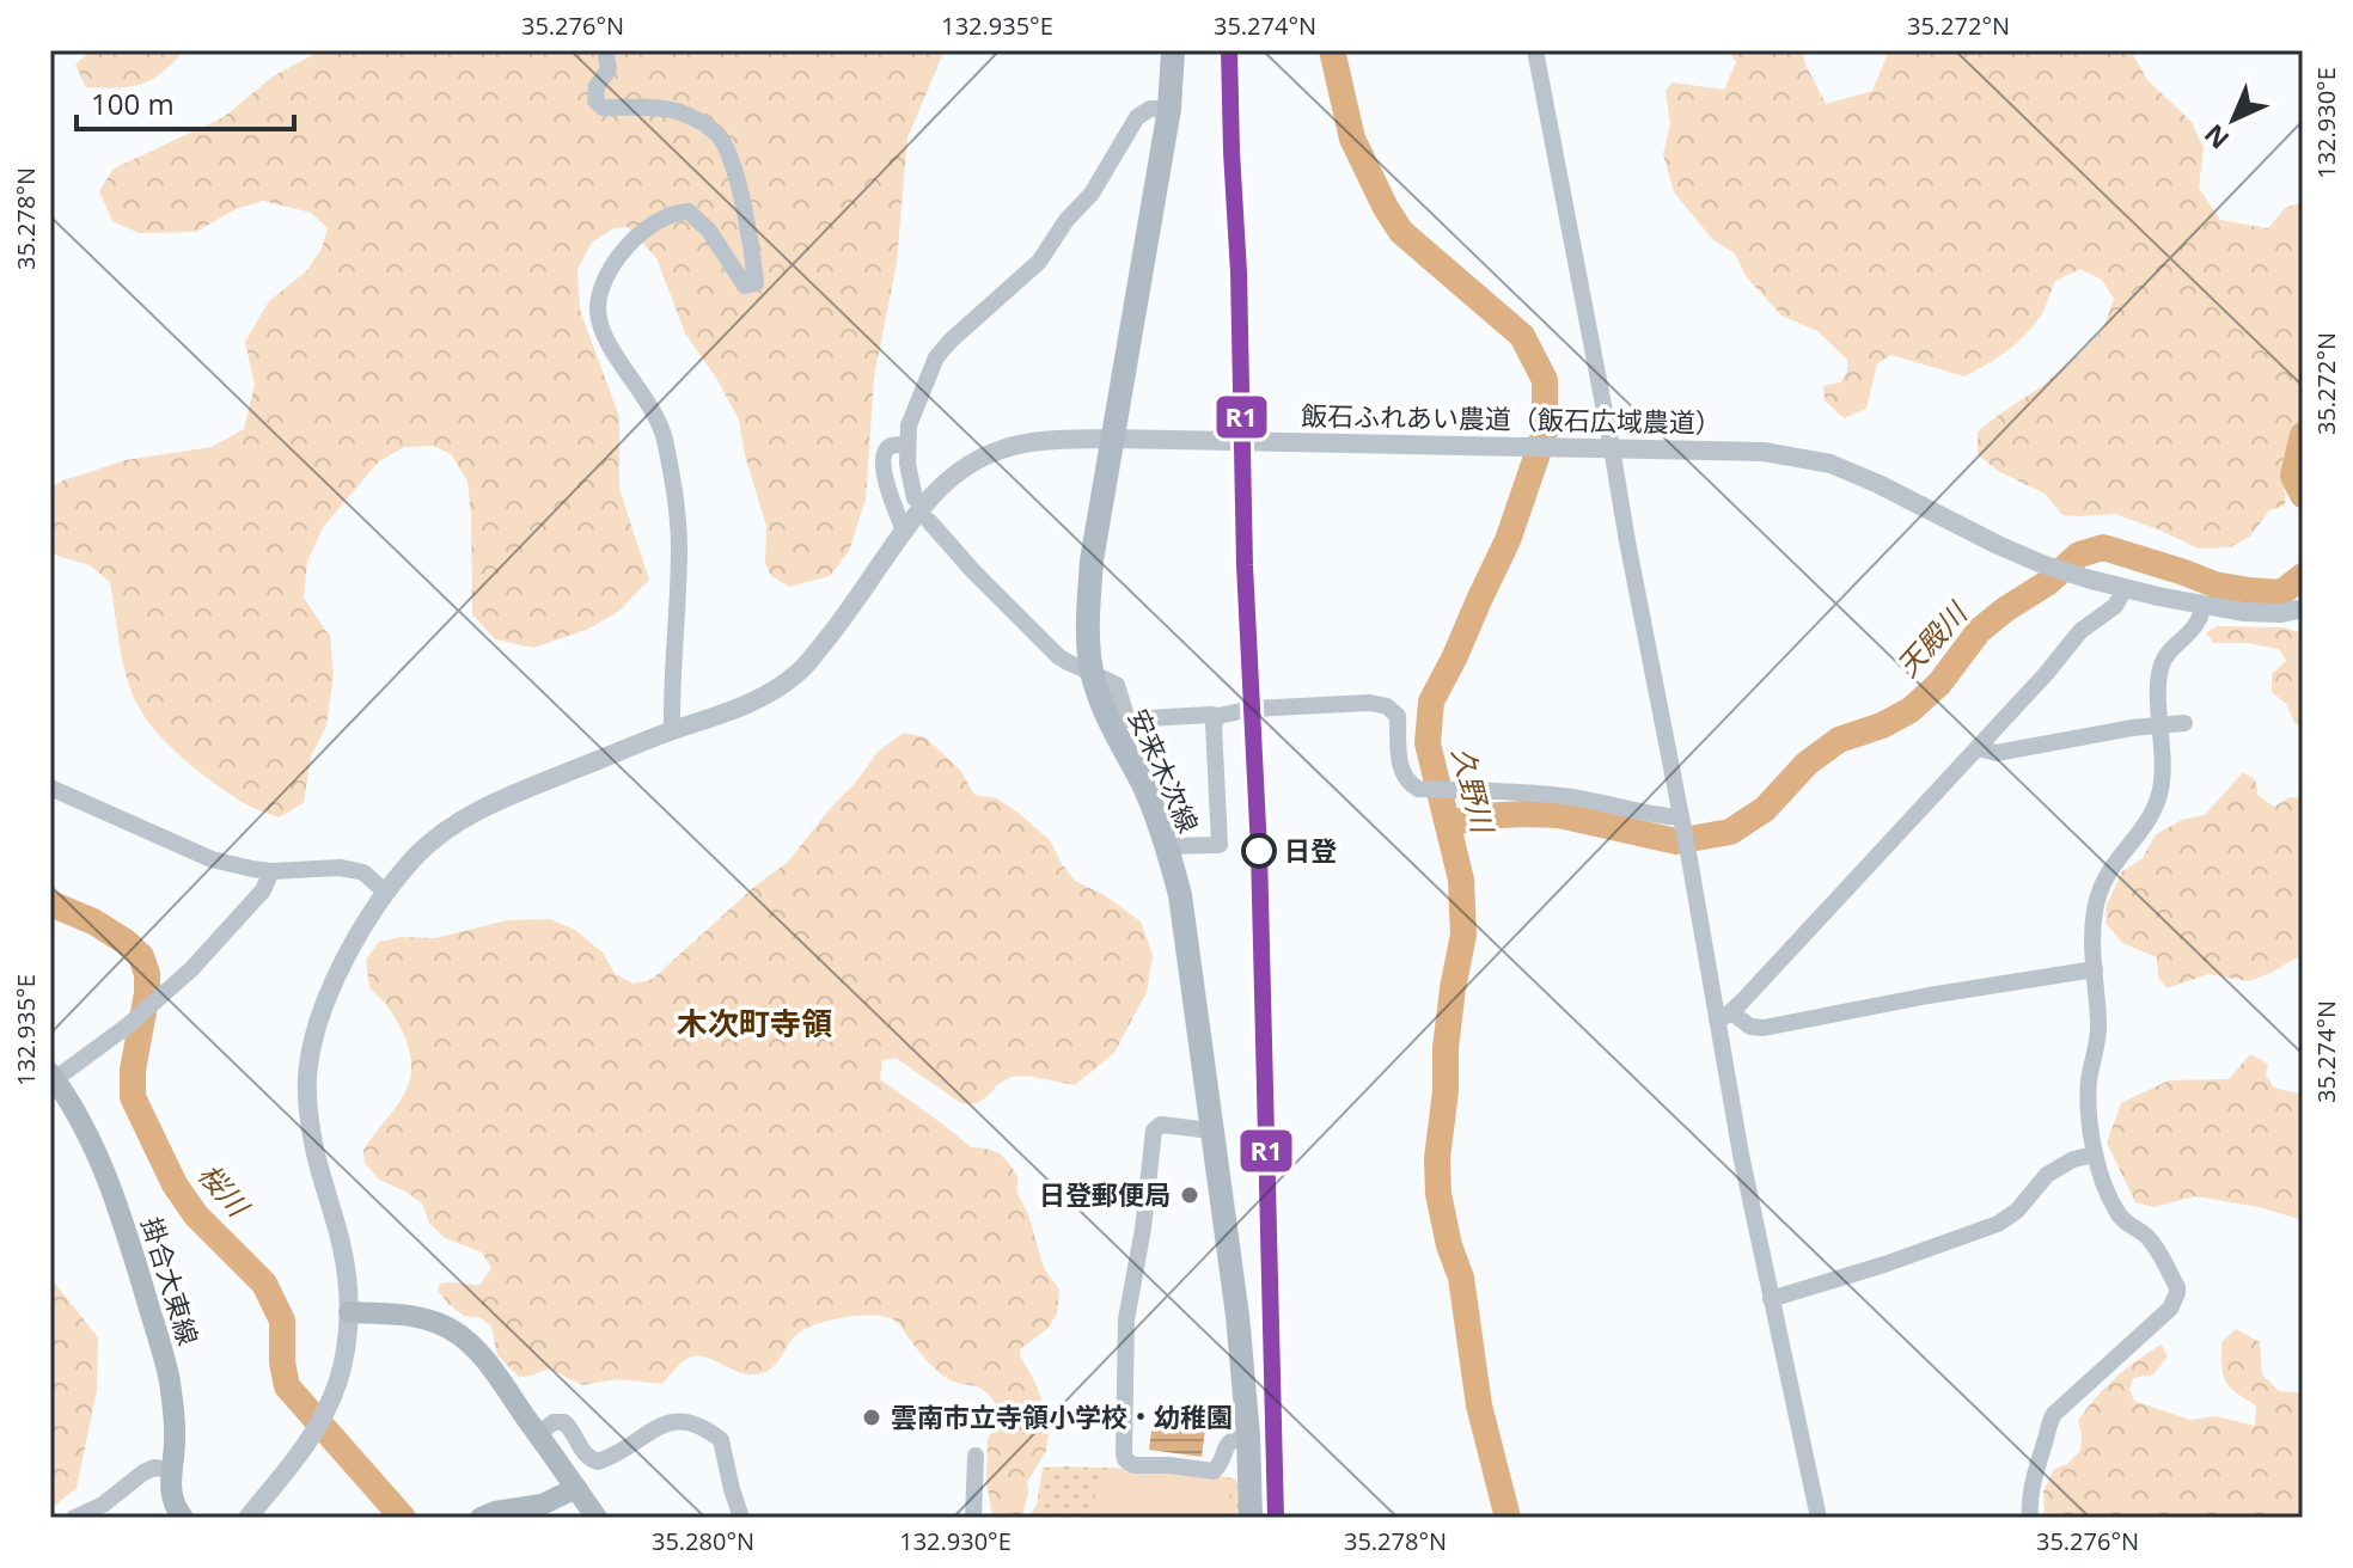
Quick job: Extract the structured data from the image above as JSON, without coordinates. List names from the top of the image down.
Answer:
{
  "streets": {
    "main road": ["安来木次線", "掛合大東線"],
    "street": ["飯石ふれあい農道（飯石広域農道）"]
  },
  "crossings": [
    ["飯石ふれあい農道（飯石広域農道）", "安来木次線"]
  ],
  "districts": ["木次町寺領"],
  "water": ["天殿川", "久野川", "桜川"],
  "places": ["日登", "日登郵便局", "雲南市立寺領小学校・幼稚園"],
  "lines": ["transit line R1"],
  "scale_bar": "100 m",
  "north": "bottom left",
  "coordinates": [
    "35.276°N",
    "132.935°E",
    "35.274°N",
    "35.272°N",
    "132.930°E",
    "35.278°N",
    "35.280°N"
  ]
}
